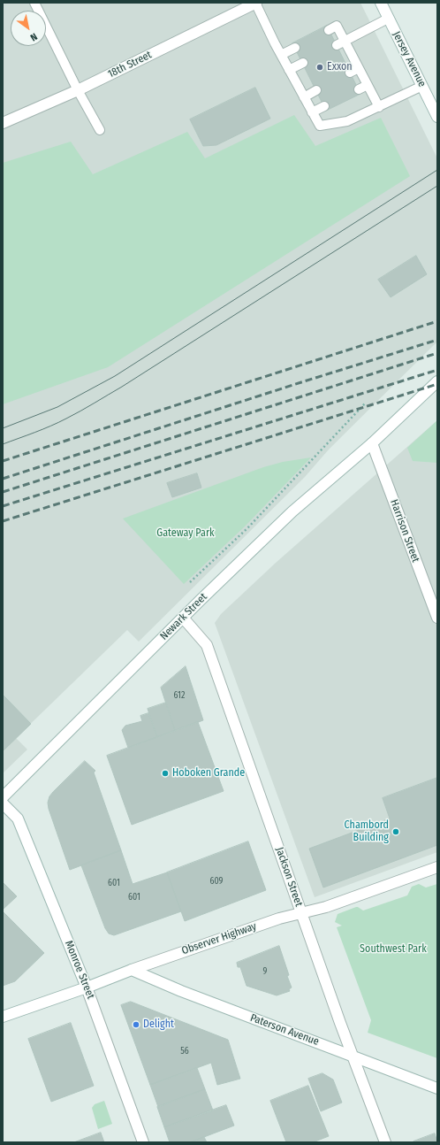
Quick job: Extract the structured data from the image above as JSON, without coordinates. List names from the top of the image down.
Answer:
{
  "streets": {
    "street": [
      "Jersey Avenue",
      "18th Street",
      "Harrison Street",
      "Newark Street",
      "Jackson Street",
      "Observer Highway",
      "Monroe Street",
      "Paterson Avenue"
    ]
  },
  "crossings": [
    ["Harrison Street", "Newark Street"],
    ["Newark Street", "Jackson Street"],
    ["Jackson Street", "Observer Highway"],
    ["Jackson Street", "Paterson Avenue"],
    ["Observer Highway", "Monroe Street"],
    ["Observer Highway", "Paterson Avenue"]
  ],
  "parks": ["Gateway Park", "Southwest Park"],
  "places": [
    "Exxon",
    "Hoboken Grande",
    "Chambord Building",
    "Delight"
  ],
  "house_numbers": [
    "612",
    "609",
    "601",
    "601",
    "9",
    "56"
  ],
  "north": "bottom right"
}
